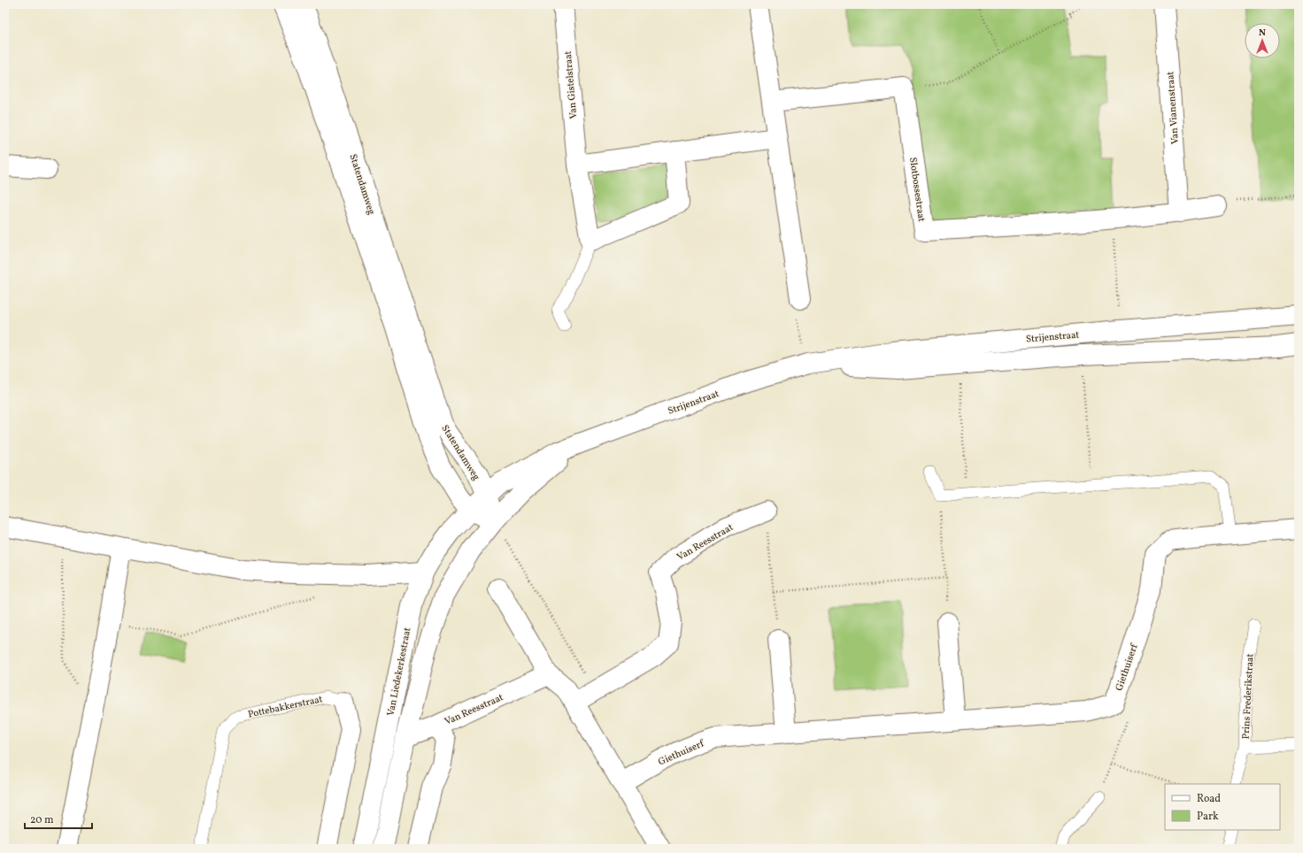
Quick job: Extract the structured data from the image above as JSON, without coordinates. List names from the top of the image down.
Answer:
{
  "streets": {
    "street": [
      "Van Gistelstraat",
      "Van Vianenstraat",
      "Statendamweg",
      "Slotbossestraat",
      "Strijenstraat",
      "Van Reesstraat",
      "Giethuiserf",
      "Van Liedekerkestraat",
      "Pottebakkerstraat"
    ],
    "lane": ["Prins Frederikstraat"]
  },
  "crossings": [
    ["Van Vianenstraat", "Slotbossestraat"],
    ["Statendamweg", "Strijenstraat"],
    ["Statendamweg", "Van Liedekerkestraat"],
    ["Strijenstraat", "Van Liedekerkestraat"]
  ],
  "legend": ["Road", "Park"],
  "scale_bar": "20 m",
  "north": "top"
}
